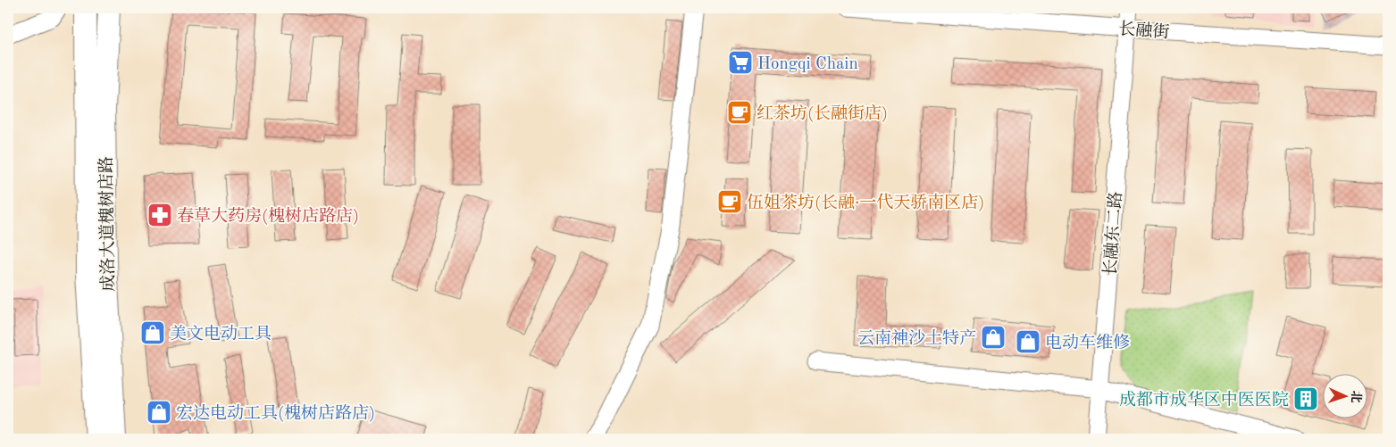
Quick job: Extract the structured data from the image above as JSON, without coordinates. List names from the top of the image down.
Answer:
{
  "streets": {
    "main road": ["成洛大道槐树店路"],
    "street": ["长融街", "长融东二路"]
  },
  "crossings": [
    ["长融街", "长融东二路"]
  ],
  "places": {
    "supermarket": ["Hongqi Chain"],
    "cafe": ["红茶坊(长融街店)", "伍姐茶坊(长融·一代天骄南区店)"],
    "pharmacy": ["春草大药房(槐树店路店)"],
    "shop": [
      "美文电动工具",
      "云南神沙土特产",
      "电动车维修",
      "宏达电动工具(槐树店路店)"
    ],
    "building": ["成都市成华区中医医院"]
  },
  "north": "right"
}
